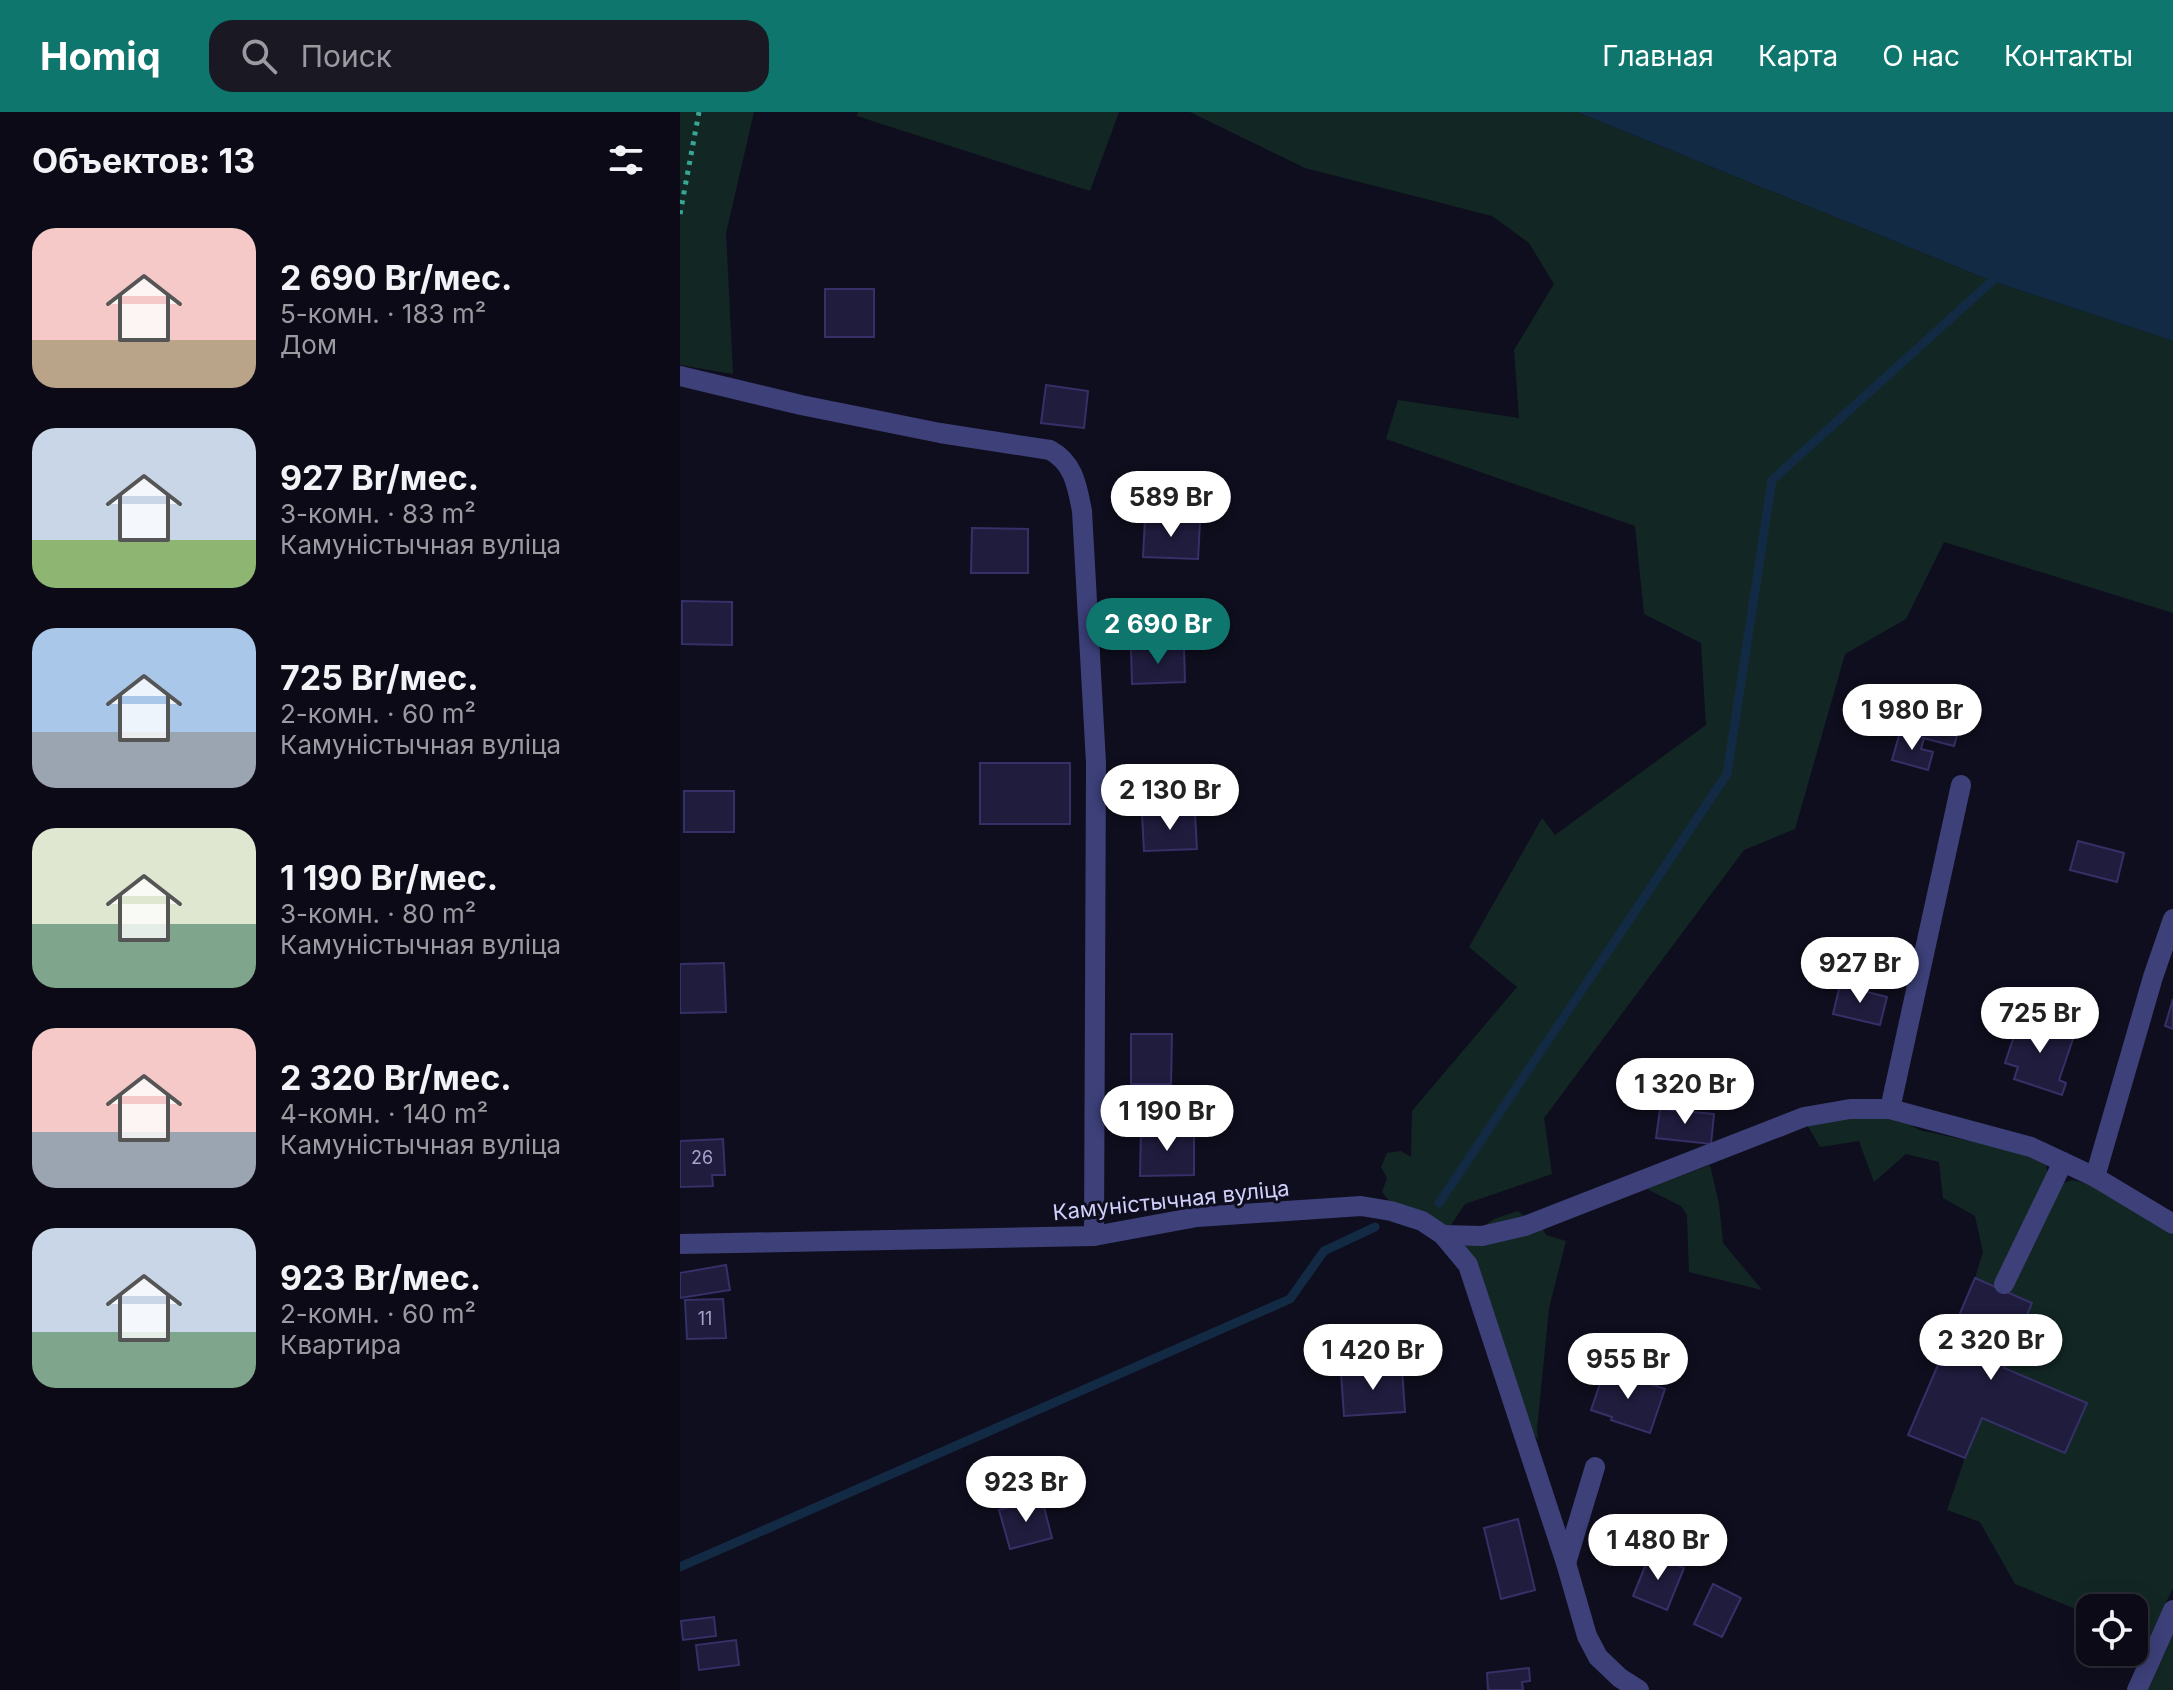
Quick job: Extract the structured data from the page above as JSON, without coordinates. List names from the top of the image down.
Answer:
{
  "streets": {
    "street": ["Камуністычная вуліца"]
  },
  "house_numbers": ["26", "11"],
  "page": {
    "header": "Homiq",
    "search": "Поиск",
    "nav": [
      "Главная",
      "Карта",
      "О нас",
      "Контакты"
    ],
    "heading": "Объектов: 13",
    "list": [
      {
        "name": "2 690 Br/мес.",
        "note": "5-комн. · 183 m² · Дом"
      },
      {
        "name": "927 Br/мес.",
        "note": "3-комн. · 83 m² · Камуністычная вуліца"
      },
      {
        "name": "725 Br/мес.",
        "note": "2-комн. · 60 m² · Камуністычная вуліца"
      },
      {
        "name": "1 190 Br/мес.",
        "note": "3-комн. · 80 m² · Камуністычная вуліца"
      },
      {
        "name": "2 320 Br/мес.",
        "note": "4-комн. · 140 m² · Камуністычная вуліца"
      },
      {
        "name": "923 Br/мес.",
        "note": "2-комн. · 60 m² · Квартира"
      }
    ],
    "price": [
      "589 Br",
      "2 690 Br",
      "1 980 Br",
      "2 130 Br",
      "927 Br",
      "725 Br",
      "1 320 Br",
      "1 190 Br",
      "2 320 Br",
      "1 420 Br",
      "955 Br",
      "923 Br",
      "1 480 Br"
    ]
  }
}
